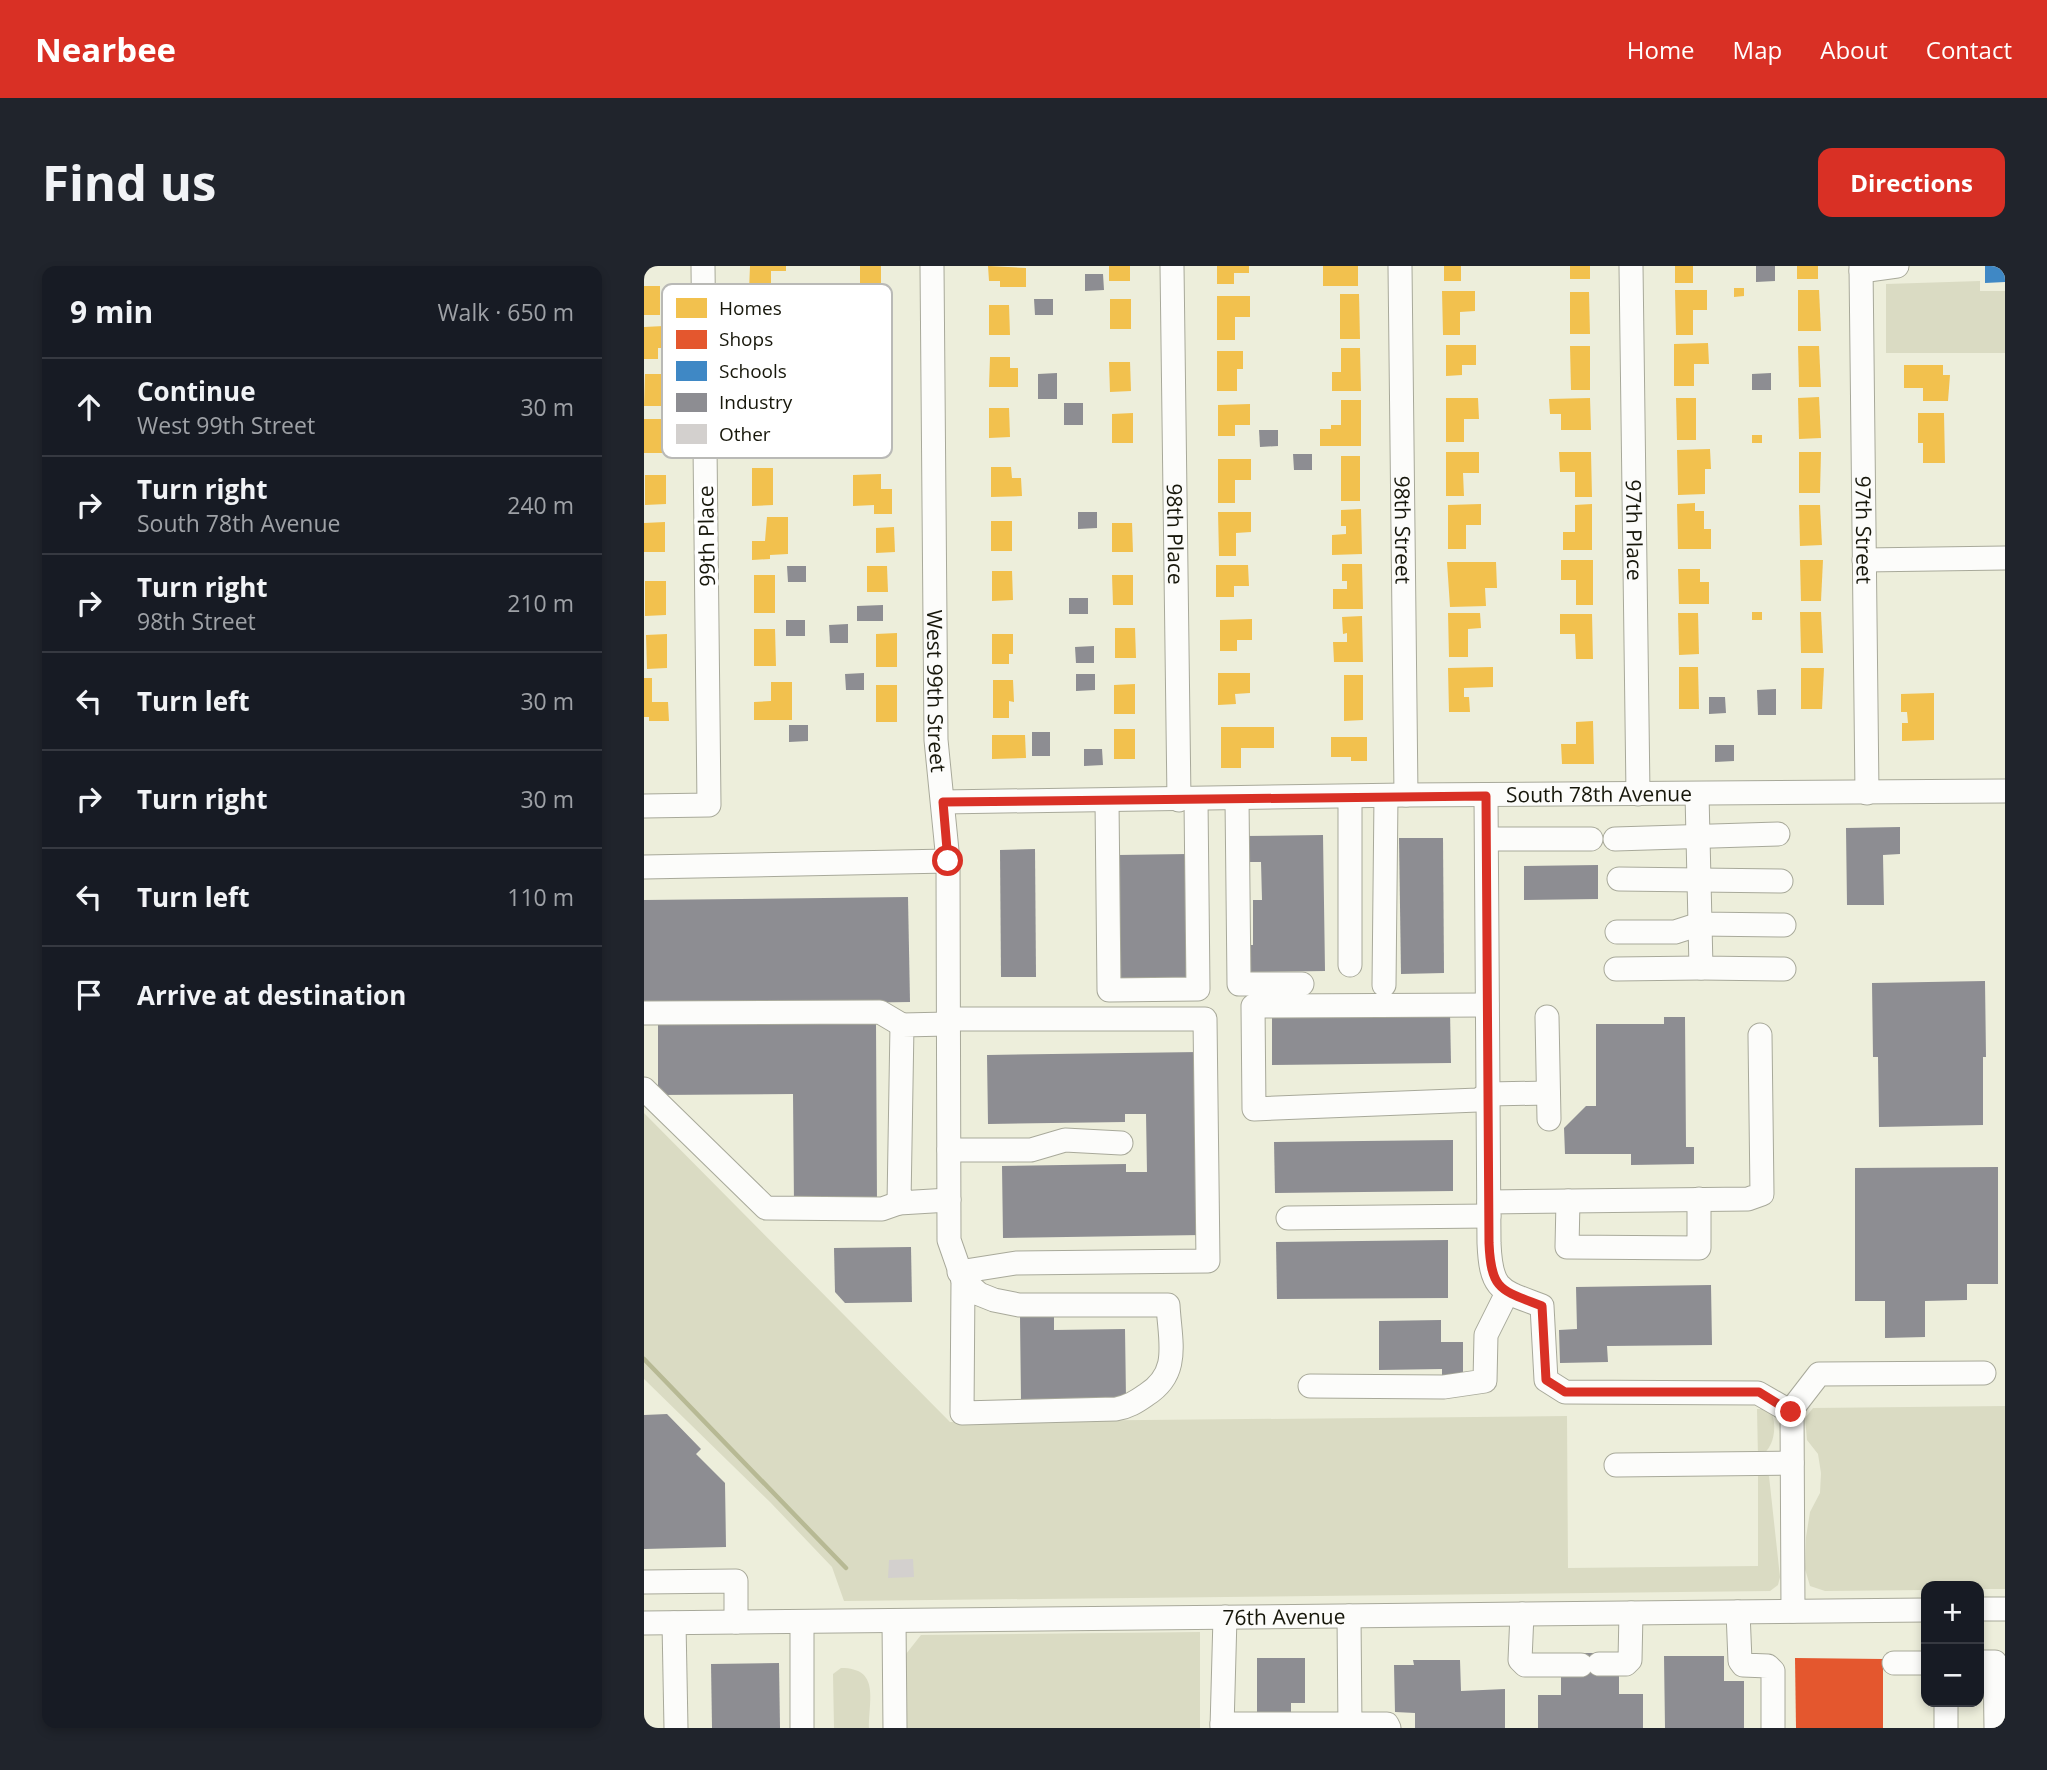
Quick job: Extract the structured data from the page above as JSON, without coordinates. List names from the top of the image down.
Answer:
{
  "streets": {
    "street": [
      "97th Place",
      "97th Street",
      "98th Street",
      "98th Place",
      "99th Place",
      "West 99th Street",
      "South 78th Avenue",
      "76th Avenue"
    ]
  },
  "crossings": [
    ["97th Place", "South 78th Avenue"],
    ["97th Street", "South 78th Avenue"],
    ["98th Street", "South 78th Avenue"],
    ["98th Place", "South 78th Avenue"],
    ["West 99th Street", "South 78th Avenue"]
  ],
  "legend": [
    "Homes",
    "Shops",
    "Schools",
    "Industry",
    "Other"
  ],
  "page": {
    "header": "Nearbee",
    "nav": [
      "Home",
      "Map",
      "About",
      "Contact"
    ],
    "buttons": "Directions",
    "title": "Find us",
    "heading": ["9 min", "Walk · 650 m"],
    "list": [
      ["Continue", "West 99th Street", "30 m"],
      ["Turn right", "South 78th Avenue", "240 m"],
      ["Turn right", "98th Street", "210 m"],
      ["Turn left", "30 m"],
      ["Turn right", "30 m"],
      ["Turn left", "110 m"],
      "Arrive at destination"
    ],
    "map_buttons": ["+", "−"]
  }
}
